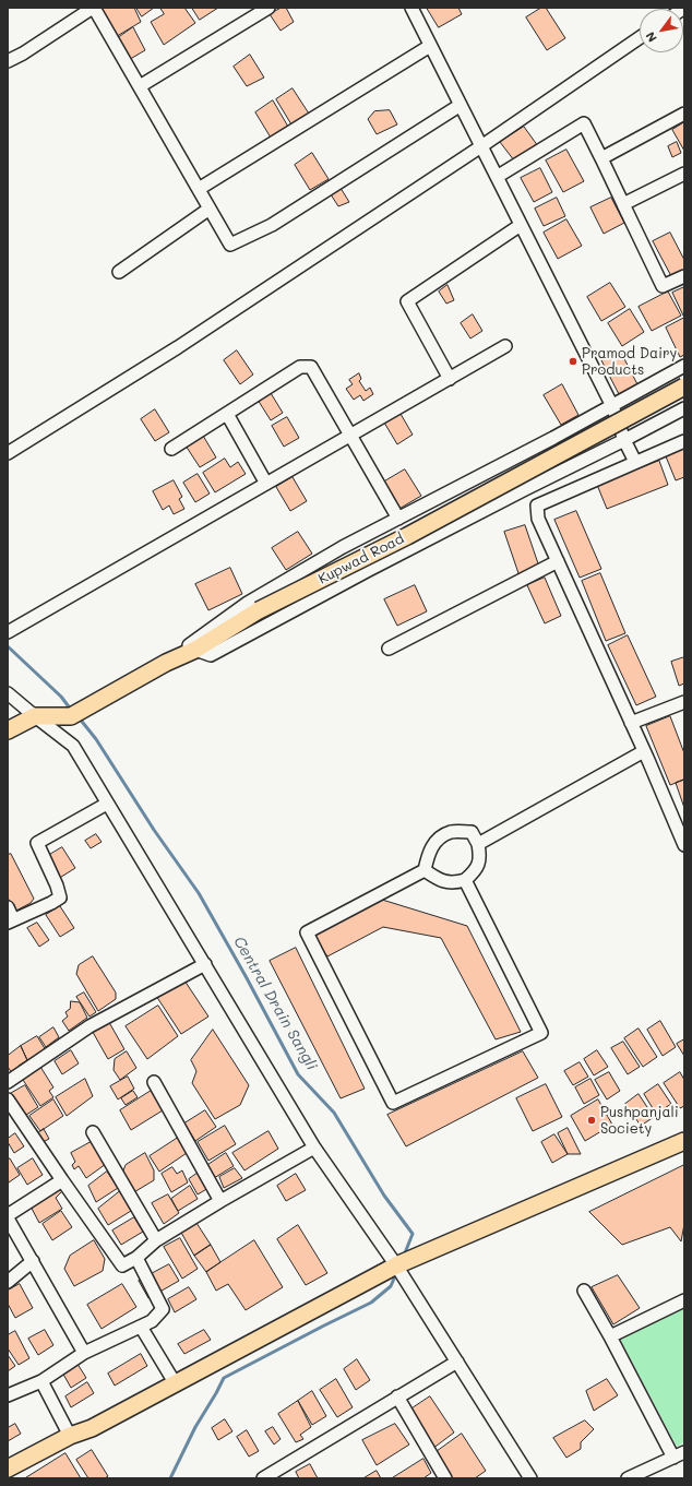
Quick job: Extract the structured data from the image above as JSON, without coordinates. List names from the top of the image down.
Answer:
{
  "streets": {
    "main road": ["Kupwad Road"]
  },
  "water": ["Central Drain Sangli"],
  "places": ["Pramod Dairy Products", "Pushpanjali Society"],
  "north": "bottom left"
}
